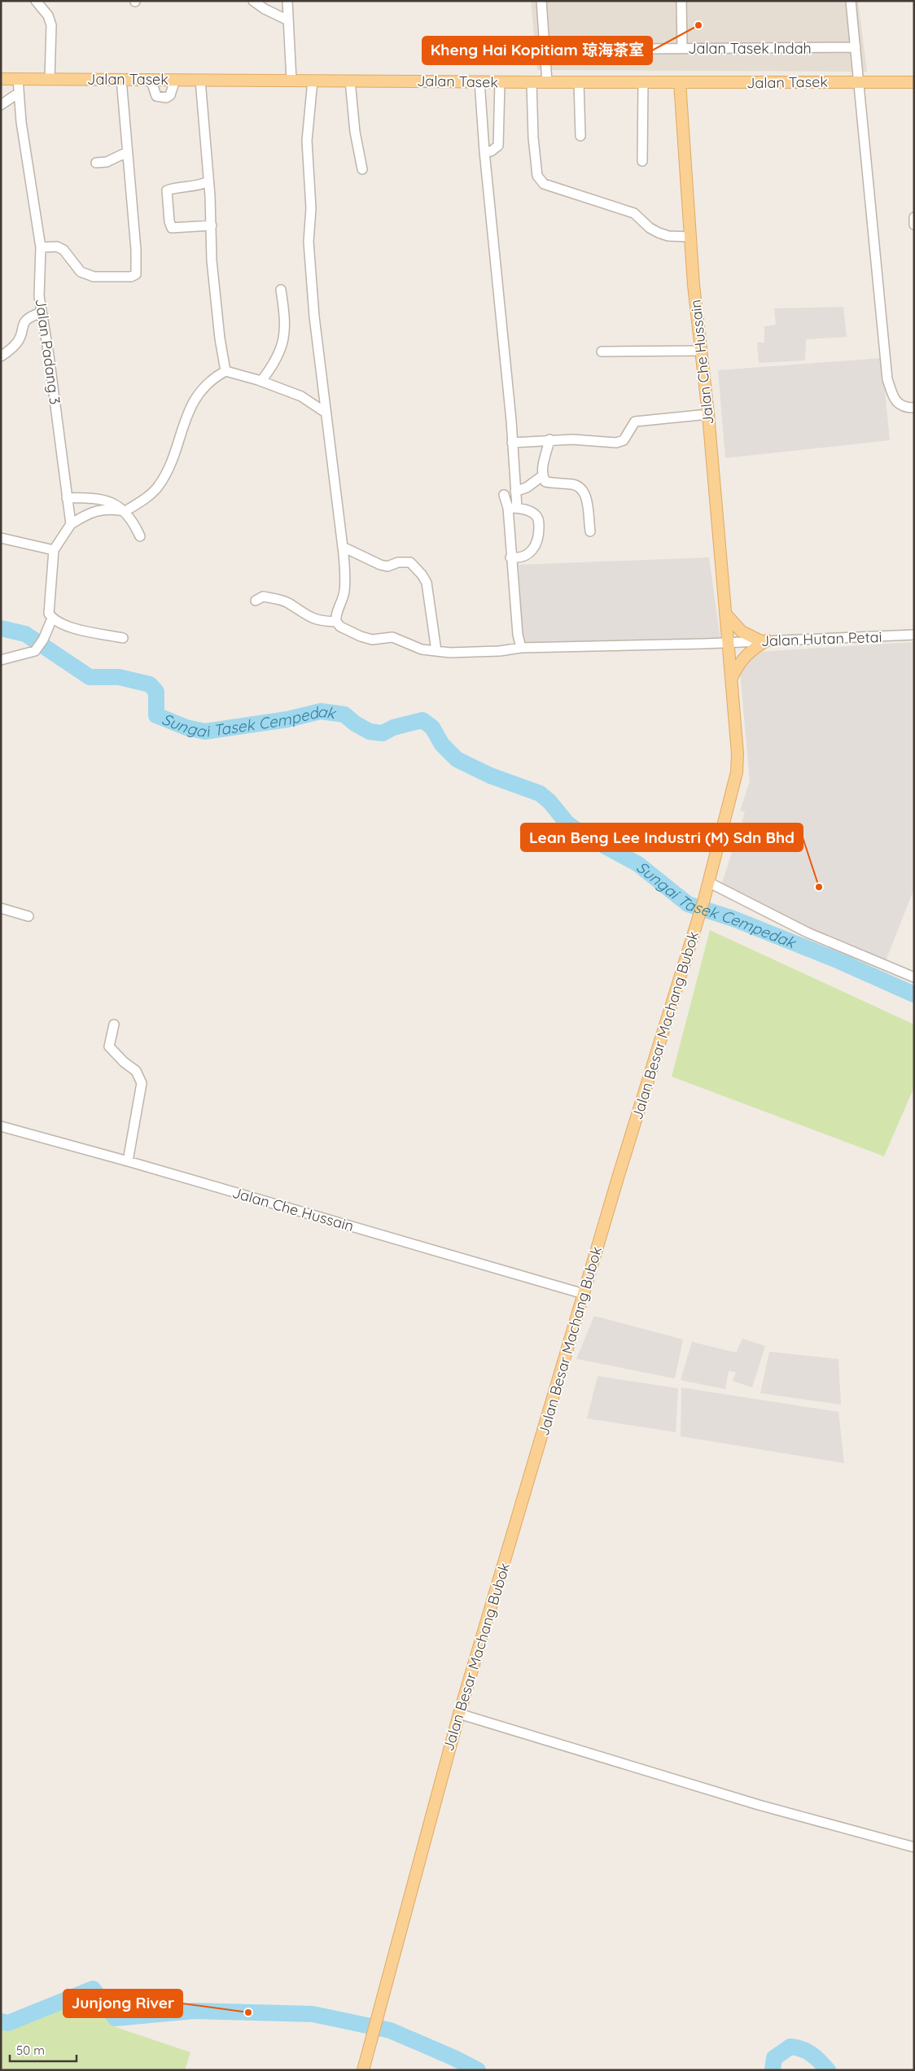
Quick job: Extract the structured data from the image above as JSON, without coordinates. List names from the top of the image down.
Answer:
{
  "streets": {
    "main road": ["Jalan Tasek", "Jalan Che Hussain", "Jalan Besar Machang Bubok"],
    "street": ["Jalan Tasek Indah", "Jalan Padang 3", "Jalan Hutan Petai"]
  },
  "crossings": [
    ["Jalan Tasek", "Jalan Padang 3"],
    ["Jalan Tasek", "Jalan Che Hussain"],
    ["Jalan Che Hussain", "Jalan Hutan Petai"],
    ["Jalan Che Hussain", "Jalan Besar Machang Bubok"],
    ["Jalan Hutan Petai", "Jalan Besar Machang Bubok"]
  ],
  "water": ["Sungai Tasek Cempedak"],
  "places": ["Kheng Hai Kopitiam 琼海茶室", "Lean Beng Lee Industri (M) Sdn Bhd", "Junjong River"],
  "scale_bar": "50 m"
}
